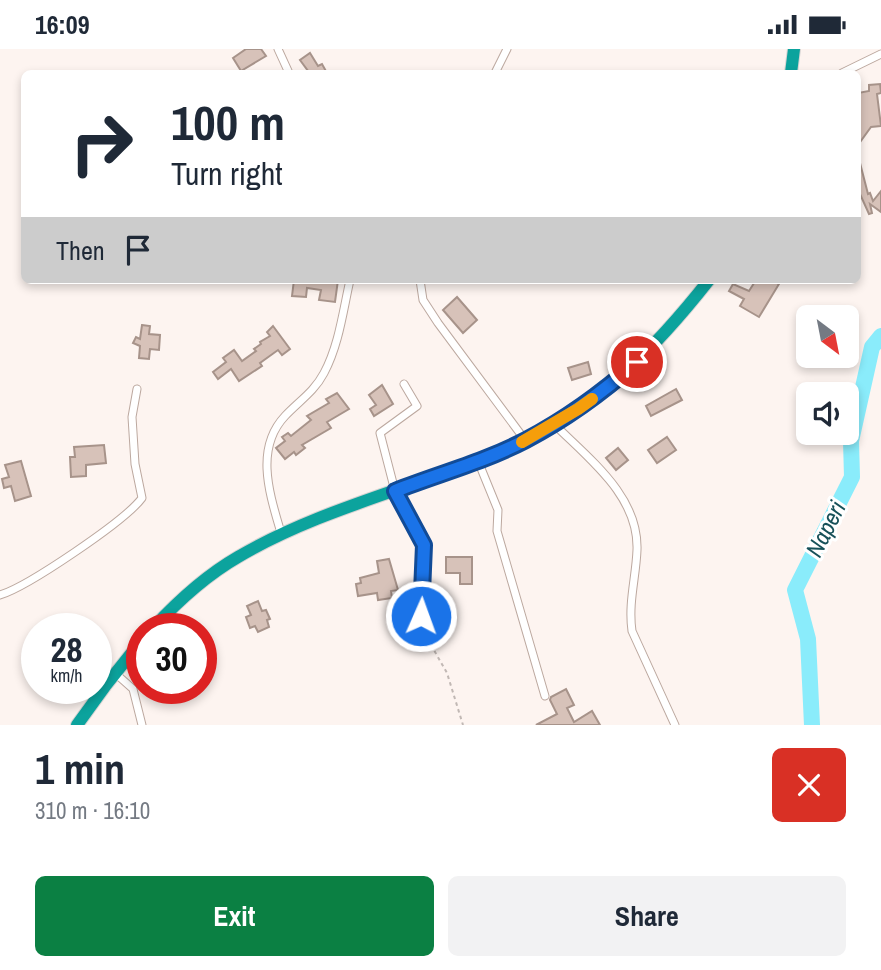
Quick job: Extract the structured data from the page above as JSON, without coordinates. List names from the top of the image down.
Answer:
{
  "water": ["Naperi"],
  "north": "bottom right",
  "page": {
    "status": "16:09",
    "turn": ["100 m", "Turn right"],
    "then": "Then",
    "speed": "28 km/h",
    "limit": "30",
    "heading": ["1 min", "310 m · 16:10"],
    "buttons": ["Exit", "Share"]
  }
}
